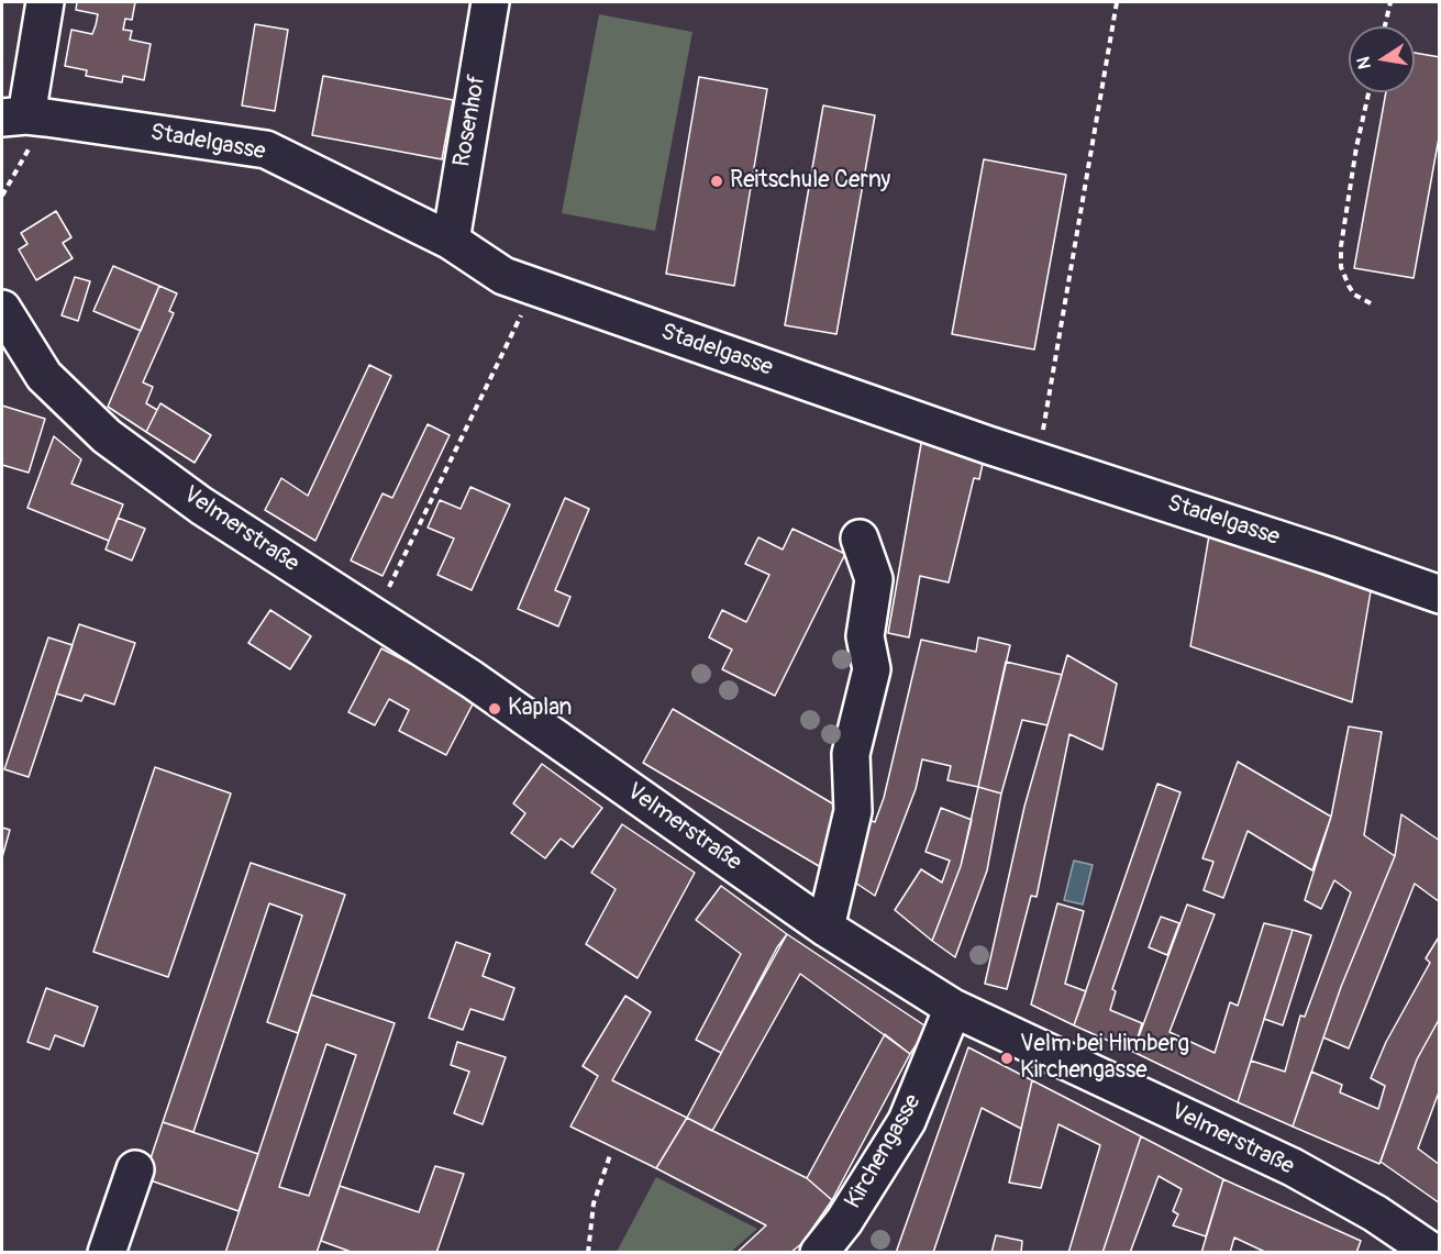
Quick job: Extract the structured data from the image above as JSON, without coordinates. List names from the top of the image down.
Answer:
{
  "streets": {
    "street": [
      "Rosenhof",
      "Stadelgasse",
      "Velmerstraße",
      "Kirchengasse"
    ]
  },
  "crossings": [
    ["Rosenhof", "Stadelgasse"],
    ["Velmerstraße", "Kirchengasse"]
  ],
  "places": ["Reitschule Cerny", "Kaplan", "Velm bei Himberg Kirchengasse"],
  "north": "left"
}
